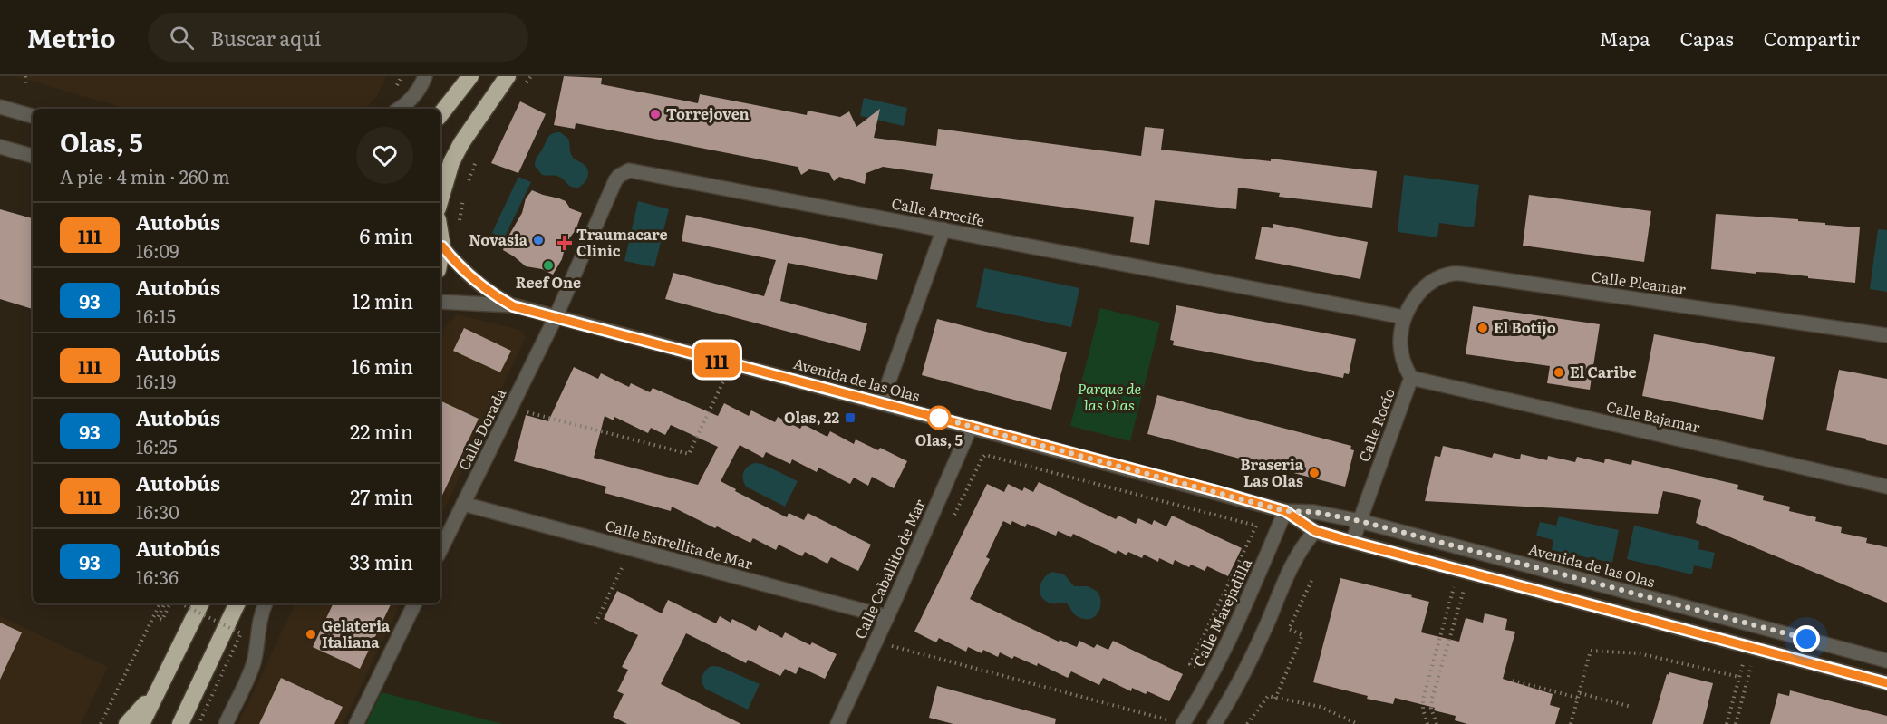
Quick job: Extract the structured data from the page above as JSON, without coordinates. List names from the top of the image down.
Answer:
{
  "streets": {
    "street": [
      "Calle Arrecife",
      "Calle Pleamar",
      "Avenida de las Olas",
      "Calle Bajamar",
      "Calle Rocío",
      "Calle Dorada",
      "Calle Estrellita de Mar",
      "Calle Caballito de Mar",
      "Calle Marejadilla"
    ]
  },
  "crossings": [
    ["Calle Arrecife", "Calle Pleamar"],
    ["Calle Arrecife", "Avenida de las Olas"],
    ["Calle Arrecife", "Calle Rocío"],
    ["Calle Arrecife", "Calle Dorada"],
    ["Calle Pleamar", "Calle Rocío"],
    ["Avenida de las Olas", "Calle Rocío"],
    ["Avenida de las Olas", "Calle Dorada"],
    ["Avenida de las Olas", "Calle Caballito de Mar"],
    ["Avenida de las Olas", "Calle Marejadilla"],
    ["Calle Bajamar", "Calle Rocío"],
    ["Calle Dorada", "Calle Estrellita de Mar"],
    ["Calle Estrellita de Mar", "Calle Caballito de Mar"]
  ],
  "parks": ["Parque de las Olas"],
  "places": {
    "other": [
      "Torrejoven",
      "Novasia",
      "Reef One",
      "El Botijo",
      "El Caribe",
      "Olas, 5",
      "Braseria Las Olas",
      "Gelateria Italiana"
    ],
    "health": ["Traumacare Clinic"],
    "transit": ["Olas, 22"]
  },
  "lines": ["bus line 111"],
  "page": {
    "header": "Metrio",
    "search": "Buscar aquí",
    "nav": ["Mapa", "Capas", "Compartir"],
    "on_map": "111",
    "heading": ["Olas, 5", "A pie · 4 min · 260 m"],
    "list": [
      {
        "mark": "111",
        "name": "Autobús",
        "note": "16:09",
        "value": "6 min"
      },
      {
        "mark": "93",
        "name": "Autobús",
        "note": "16:15",
        "value": "12 min"
      },
      {
        "mark": "111",
        "name": "Autobús",
        "note": "16:19",
        "value": "16 min"
      },
      {
        "mark": "93",
        "name": "Autobús",
        "note": "16:25",
        "value": "22 min"
      },
      {
        "mark": "111",
        "name": "Autobús",
        "note": "16:30",
        "value": "27 min"
      },
      {
        "mark": "93",
        "name": "Autobús",
        "note": "16:36",
        "value": "33 min"
      }
    ]
  }
}
